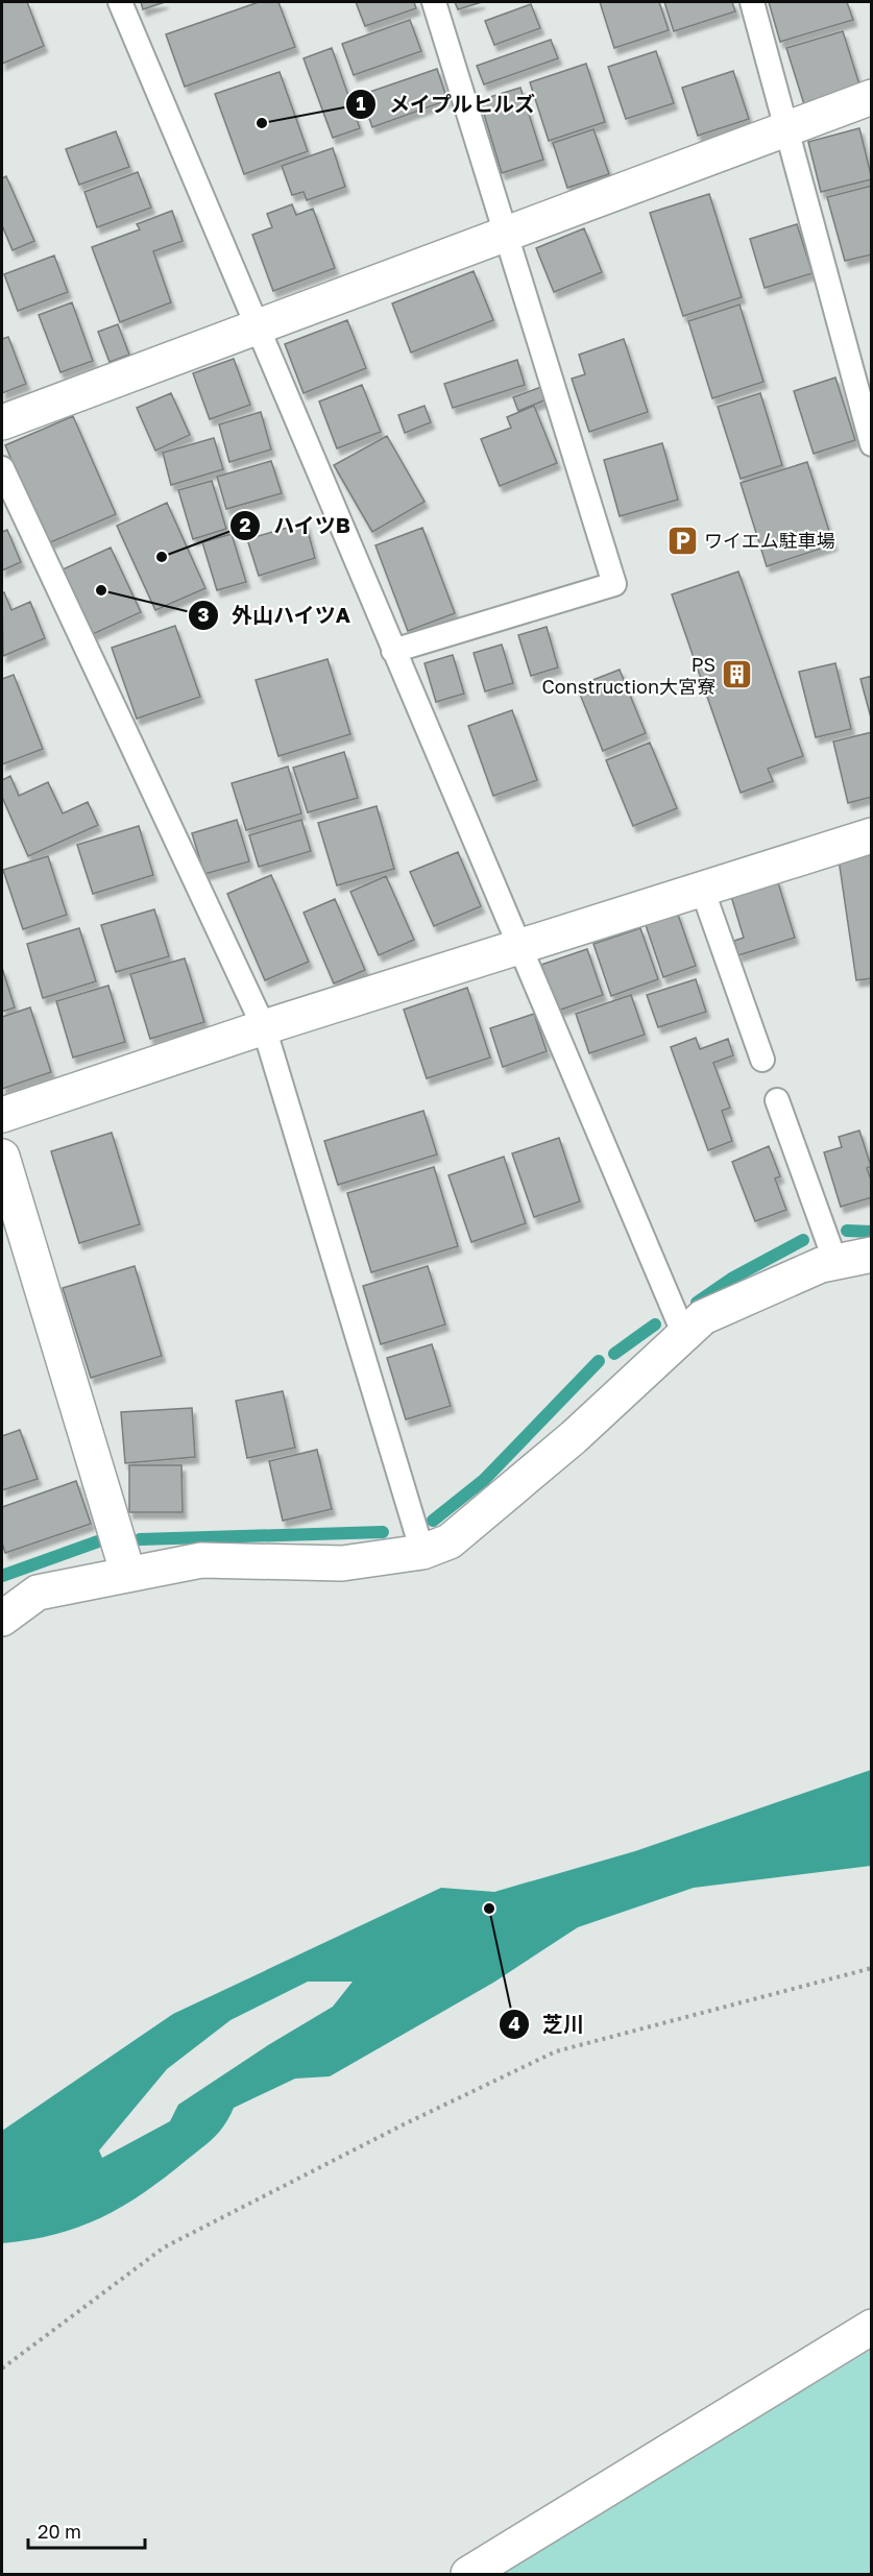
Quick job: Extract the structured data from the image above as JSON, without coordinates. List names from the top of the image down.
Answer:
{
  "places": {
    "other": [
      "メイプルヒルズ",
      "ハイツB",
      "外山ハイツA",
      "芝川"
    ],
    "parking": ["ワイエム駐車場"],
    "building": ["PS Construction大宮寮"]
  },
  "scale_bar": "20 m"
}
